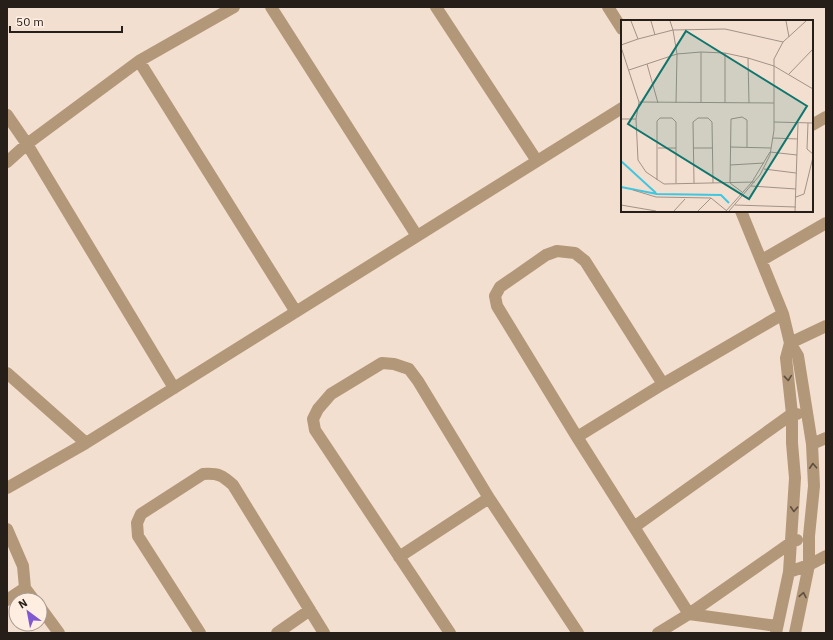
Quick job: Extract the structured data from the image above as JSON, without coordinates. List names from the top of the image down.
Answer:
{
  "scale_bar": "50 m",
  "north": "top left"
}
